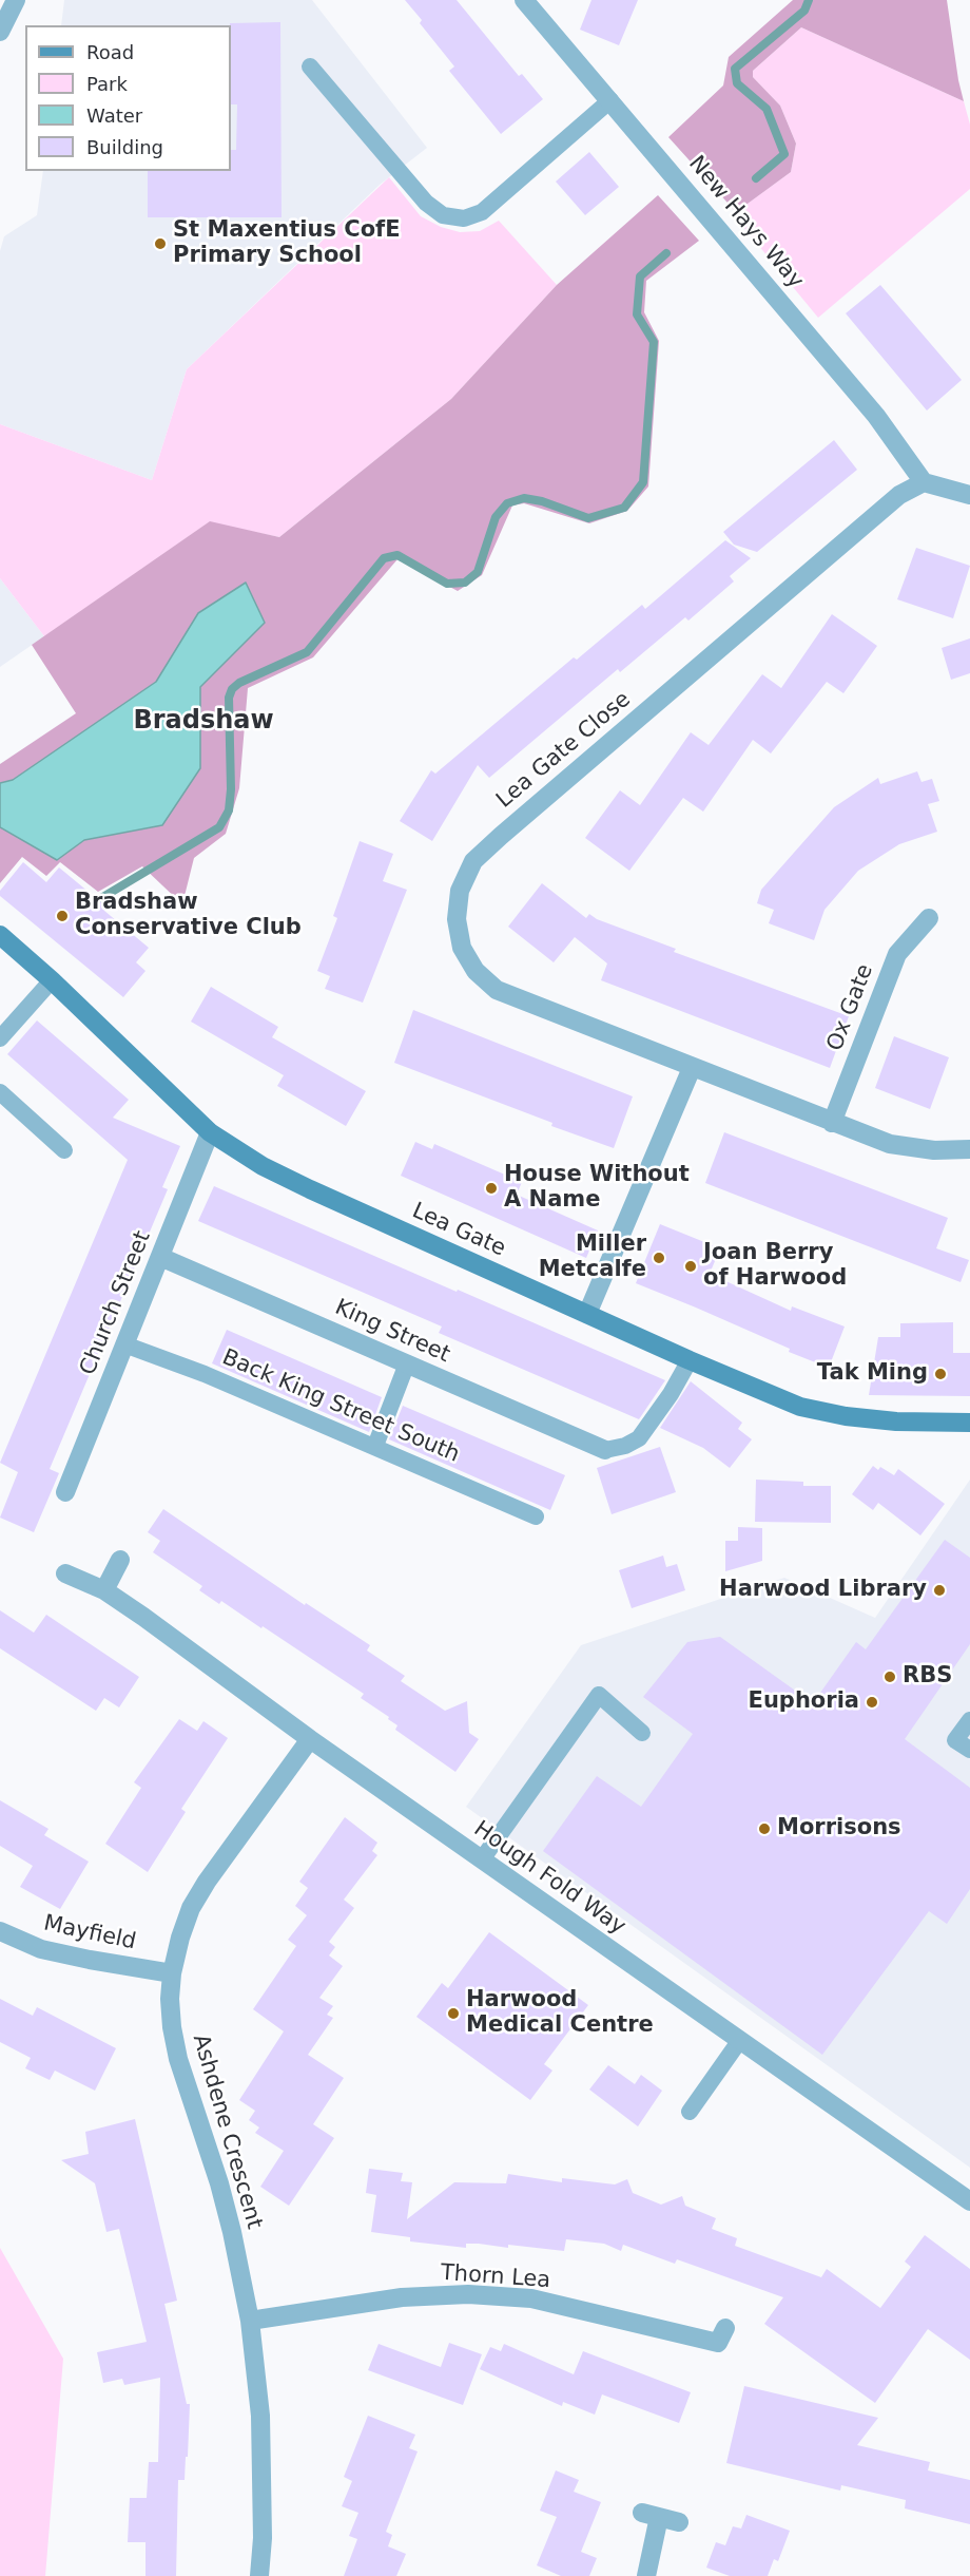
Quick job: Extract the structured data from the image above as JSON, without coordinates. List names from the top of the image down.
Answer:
{
  "streets": {
    "main road": ["Lea Gate"],
    "street": [
      "New Hays Way",
      "Lea Gate Close",
      "Ox Gate",
      "Church Street",
      "King Street",
      "Hough Fold Way",
      "Mayfield",
      "Ashdene Crescent",
      "Thorn Lea"
    ],
    "lane": ["Back King Street South"]
  },
  "crossings": [
    ["New Hays Way", "Lea Gate Close"],
    ["Lea Gate Close", "Ox Gate"],
    ["Lea Gate", "Church Street"],
    ["Church Street", "King Street"],
    ["Church Street", "Back King Street South"],
    ["Hough Fold Way", "Ashdene Crescent"],
    ["Mayfield", "Ashdene Crescent"],
    ["Ashdene Crescent", "Thorn Lea"]
  ],
  "districts": ["Bradshaw"],
  "places": [
    "St Maxentius CofE Primary School",
    "Bradshaw Conservative Club",
    "House Without A Name",
    "Miller Metcalfe",
    "Joan Berry of Harwood",
    "Tak Ming",
    "Harwood Library",
    "RBS",
    "Euphoria",
    "Morrisons",
    "Harwood Medical Centre"
  ],
  "legend": [
    "Road",
    "Park",
    "Water",
    "Building"
  ]
}
